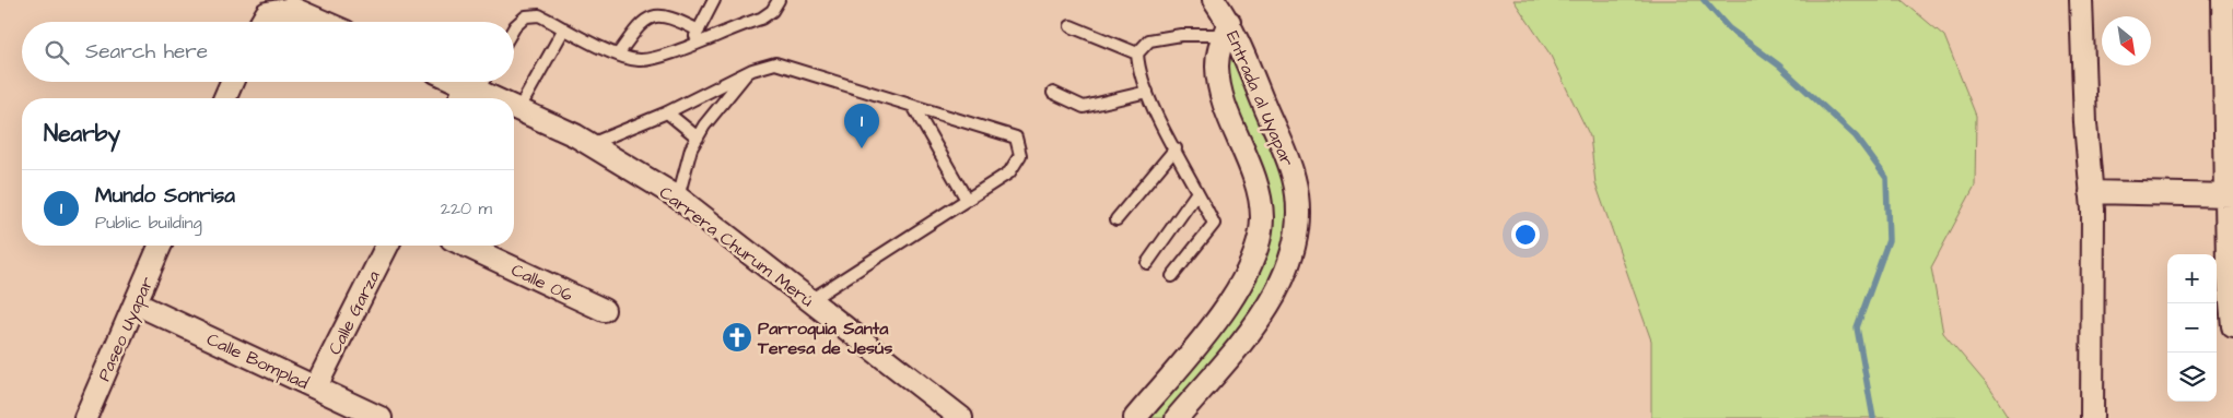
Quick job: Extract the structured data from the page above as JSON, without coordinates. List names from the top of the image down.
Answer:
{
  "streets": {
    "street": [
      "Entrada al Uyapar",
      "Carrera Churum Merú",
      "Calle 06",
      "Calle Garza",
      "Paseo Uyapar",
      "Calle Bomplad"
    ]
  },
  "crossings": [
    ["Calle Garza", "Calle Bomplad"],
    ["Paseo Uyapar", "Calle Bomplad"]
  ],
  "places": {
    "church": ["Parroquia Santa Teresa de Jesús"]
  },
  "north": "bottom right",
  "page": {
    "search": "Search here",
    "heading": "Nearby",
    "pins": "1",
    "list": [
      {
        "mark": "1",
        "name": "Mundo Sonrisa",
        "note": "Public building",
        "value": "220 m"
      }
    ],
    "map_buttons": ["+", "−"]
  }
}
